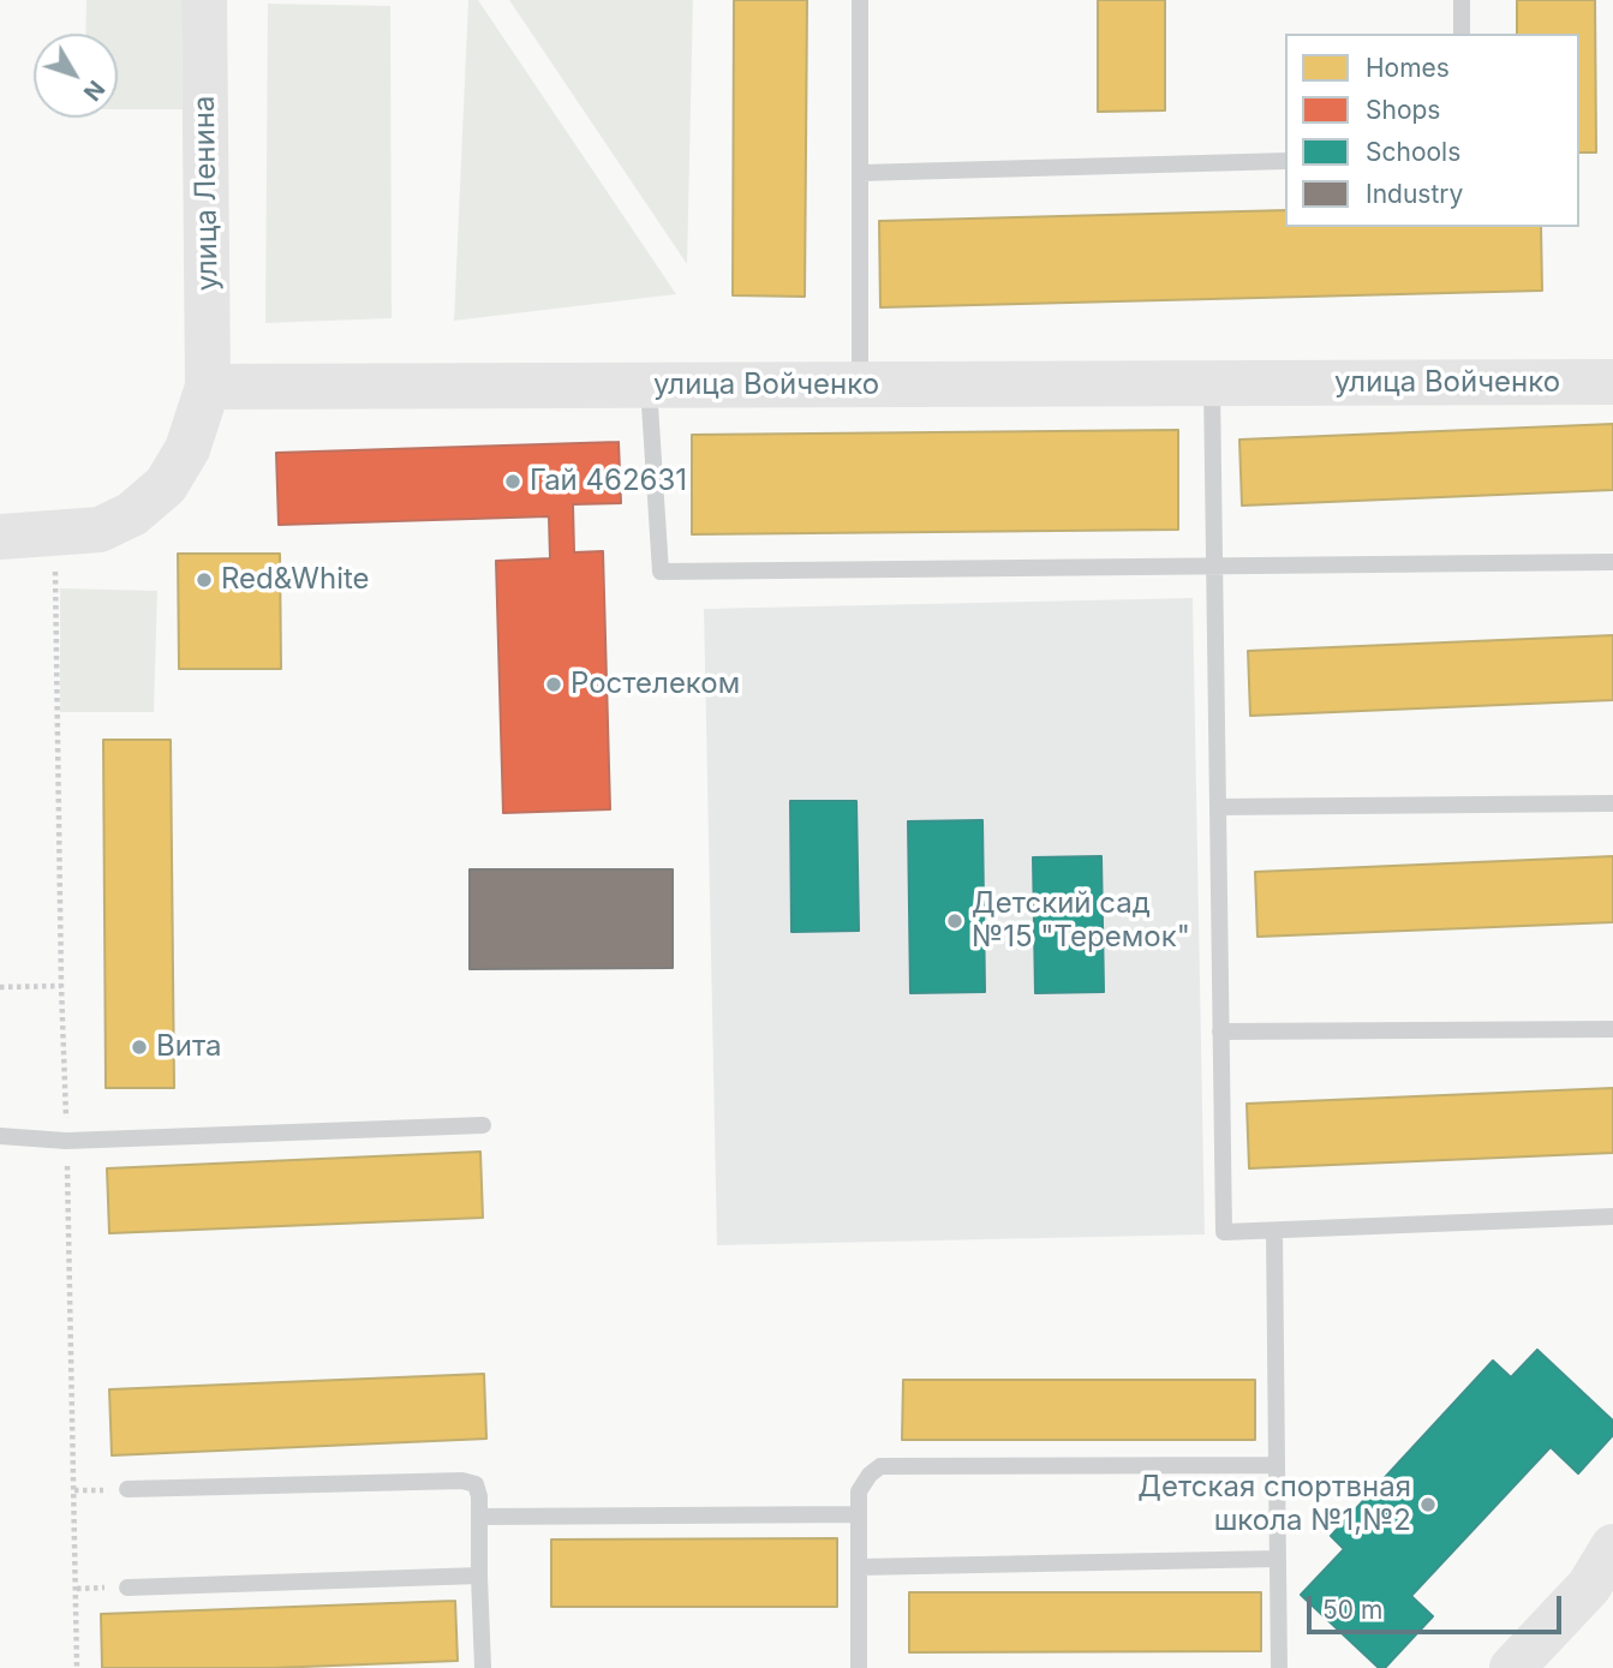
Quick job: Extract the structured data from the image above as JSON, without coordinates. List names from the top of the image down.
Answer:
{
  "streets": {
    "main road": ["улица Ленина", "улица Войченко"]
  },
  "crossings": [
    ["улица Ленина", "улица Войченко"]
  ],
  "places": [
    "Гай 462631",
    "Red&White",
    "Ростелеком",
    "Детский сад №15 \"Теремок\"",
    "Вита",
    "Детская спортвная школа №1,№2"
  ],
  "legend": [
    "Homes",
    "Shops",
    "Schools",
    "Industry"
  ],
  "scale_bar": "50 m",
  "north": "bottom right"
}
